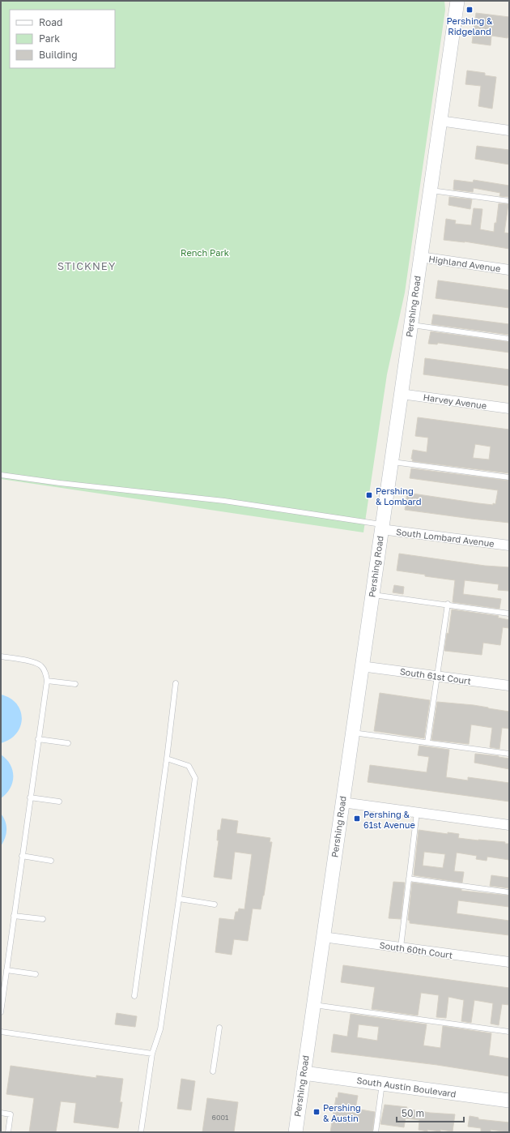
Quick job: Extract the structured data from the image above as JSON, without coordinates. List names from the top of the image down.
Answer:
{
  "streets": {
    "main road": ["Pershing Road", "South Austin Boulevard"],
    "street": [
      "Highland Avenue",
      "Harvey Avenue",
      "South Lombard Avenue",
      "South 61st Court",
      "South 60th Court"
    ]
  },
  "crossings": [
    ["Highland Avenue", "Pershing Road"],
    ["Pershing Road", "Harvey Avenue"],
    ["Pershing Road", "South Lombard Avenue"],
    ["Pershing Road", "South 61st Court"],
    ["Pershing Road", "South 60th Court"],
    ["Pershing Road", "South Austin Boulevard"]
  ],
  "districts": ["STICKNEY"],
  "parks": ["Rench Park"],
  "places": {
    "transit": [
      "Pershing & Ridgeland",
      "Pershing & Lombard",
      "Pershing & 61st Avenue",
      "Pershing & Austin"
    ]
  },
  "house_numbers": ["6001"],
  "legend": ["Road", "Park", "Building"],
  "scale_bar": "50 m"
}
